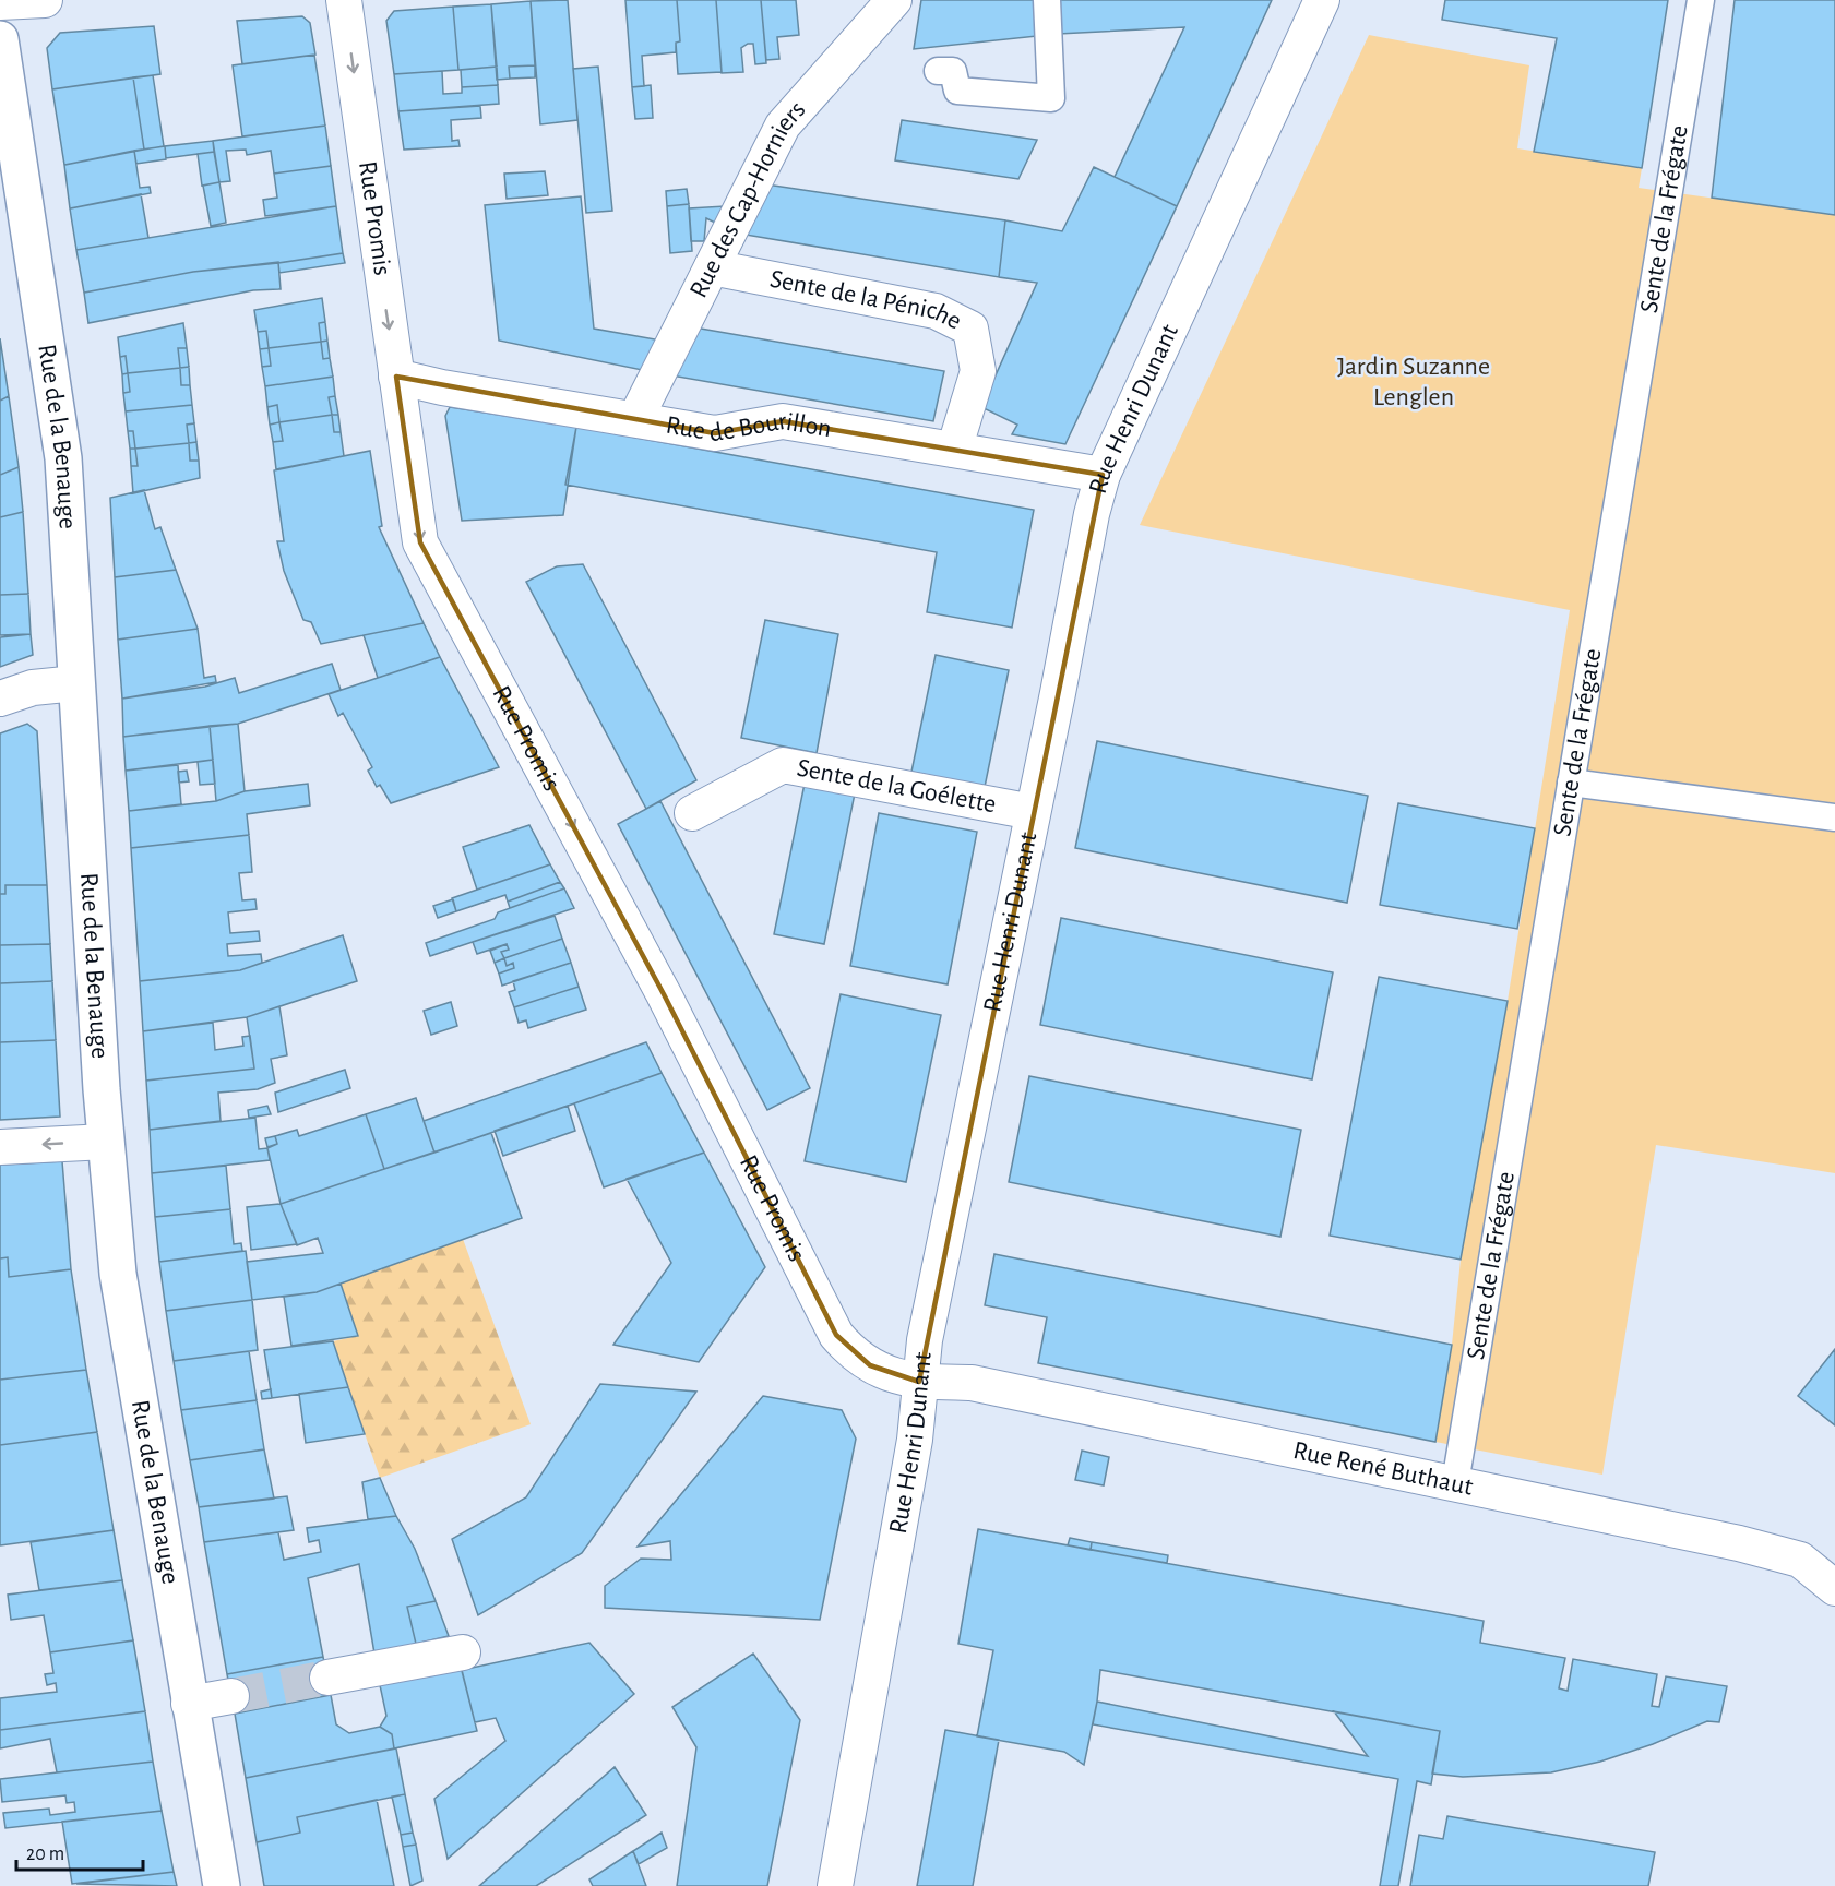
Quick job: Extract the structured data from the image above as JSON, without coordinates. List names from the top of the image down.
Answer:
{
  "streets": {
    "main road": ["Rue de la Benauge"],
    "street": [
      "Rue des Cap-Horniers",
      "Rue Promis",
      "Sente de la Frégate",
      "Sente de la Péniche",
      "Rue Henri Dunant",
      "Rue de Bourillon",
      "Sente de la Goélette",
      "Rue René Buthaut"
    ]
  },
  "crossings": [
    ["Rue des Cap-Horniers", "Sente de la Péniche"],
    ["Rue des Cap-Horniers", "Rue de Bourillon"],
    ["Rue Promis", "Rue Henri Dunant"],
    ["Rue Promis", "Rue de Bourillon"],
    ["Rue Promis", "Rue René Buthaut"],
    ["Sente de la Frégate", "Rue René Buthaut"],
    ["Sente de la Péniche", "Rue de Bourillon"],
    ["Rue Henri Dunant", "Rue de Bourillon"],
    ["Rue Henri Dunant", "Sente de la Goélette"],
    ["Rue Henri Dunant", "Rue René Buthaut"]
  ],
  "one_way": ["Rue Promis"],
  "parks": ["Jardin Suzanne Lenglen"],
  "scale_bar": "20 m"
}
